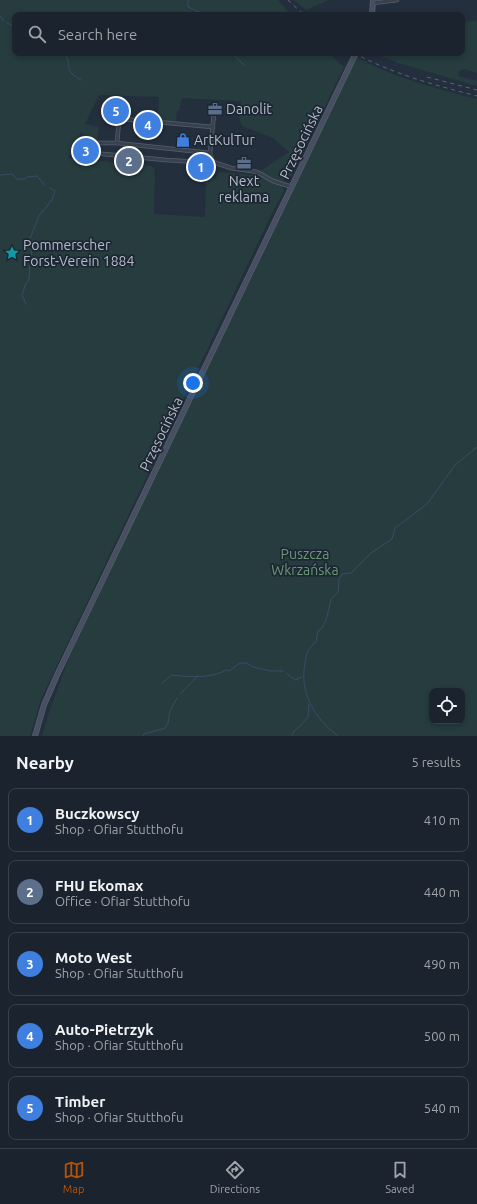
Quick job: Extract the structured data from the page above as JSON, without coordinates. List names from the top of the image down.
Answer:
{
  "streets": {
    "street": ["Przęsocińska"]
  },
  "parks": ["Puszcza Wkrzańska"],
  "places": {
    "office": ["Danolit", "Next reklama"],
    "shop": ["ArtKulTur"],
    "place": ["Pommerscher Forst-Verein 1884"]
  },
  "page": {
    "search": "Search here",
    "pins": [
      "5",
      "4",
      "3",
      "2",
      "1"
    ],
    "heading": ["Nearby", "5 results"],
    "list": [
      {
        "mark": "1",
        "name": "Buczkowscy",
        "note": "Shop · Ofiar Stutthofu",
        "value": "410 m"
      },
      {
        "mark": "2",
        "name": "FHU Ekomax",
        "note": "Office · Ofiar Stutthofu",
        "value": "440 m"
      },
      {
        "mark": "3",
        "name": "Moto West",
        "note": "Shop · Ofiar Stutthofu",
        "value": "490 m"
      },
      {
        "mark": "4",
        "name": "Auto-Pietrzyk",
        "note": "Shop · Ofiar Stutthofu",
        "value": "500 m"
      },
      {
        "mark": "5",
        "name": "Timber",
        "note": "Shop · Ofiar Stutthofu",
        "value": "540 m"
      }
    ],
    "nav": ["Map", "Directions", "Saved"]
  }
}
